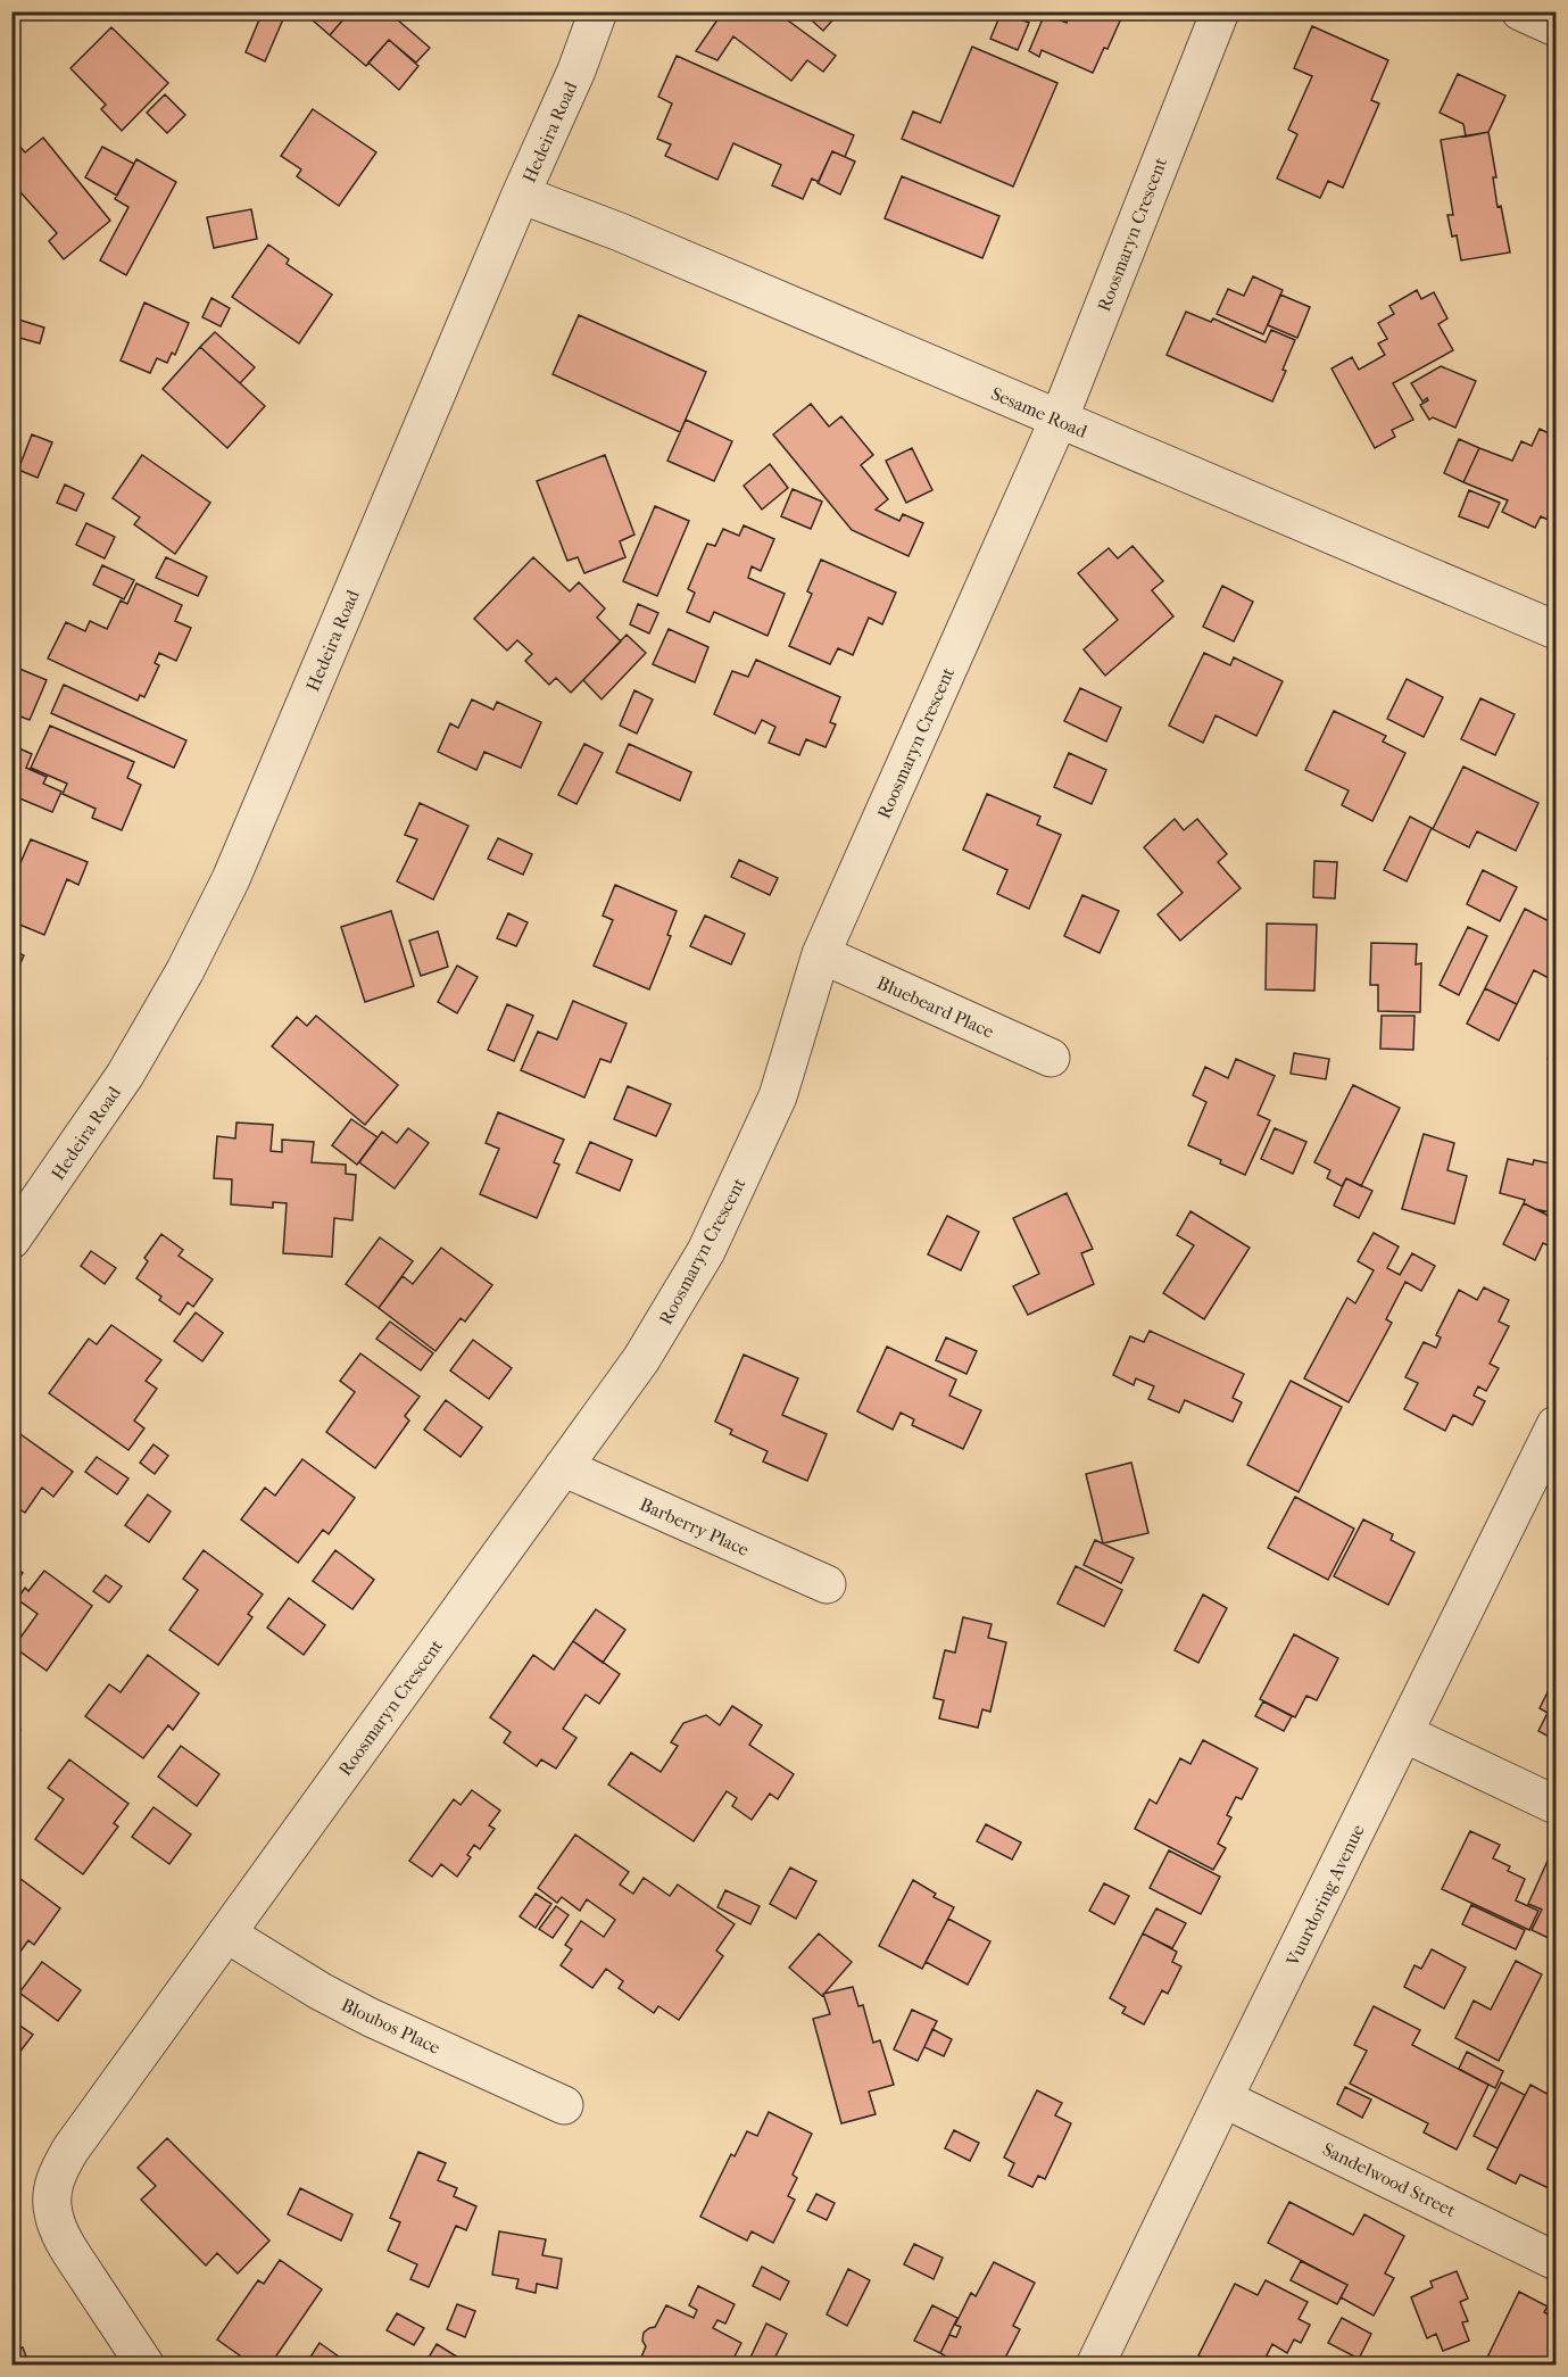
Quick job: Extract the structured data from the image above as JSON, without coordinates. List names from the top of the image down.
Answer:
{
  "streets": {
    "street": [
      "Hedeira Road",
      "Roosmaryn Crescent",
      "Sesame Road",
      "Bluebeard Place",
      "Barberry Place",
      "Vuurdoring Avenue",
      "Bloubos Place",
      "Sandelwood Street"
    ]
  },
  "crossings": [
    ["Hedeira Road", "Sesame Road"],
    ["Roosmaryn Crescent", "Sesame Road"],
    ["Roosmaryn Crescent", "Bluebeard Place"],
    ["Roosmaryn Crescent", "Barberry Place"],
    ["Roosmaryn Crescent", "Bloubos Place"],
    ["Vuurdoring Avenue", "Sandelwood Street"]
  ]
}
